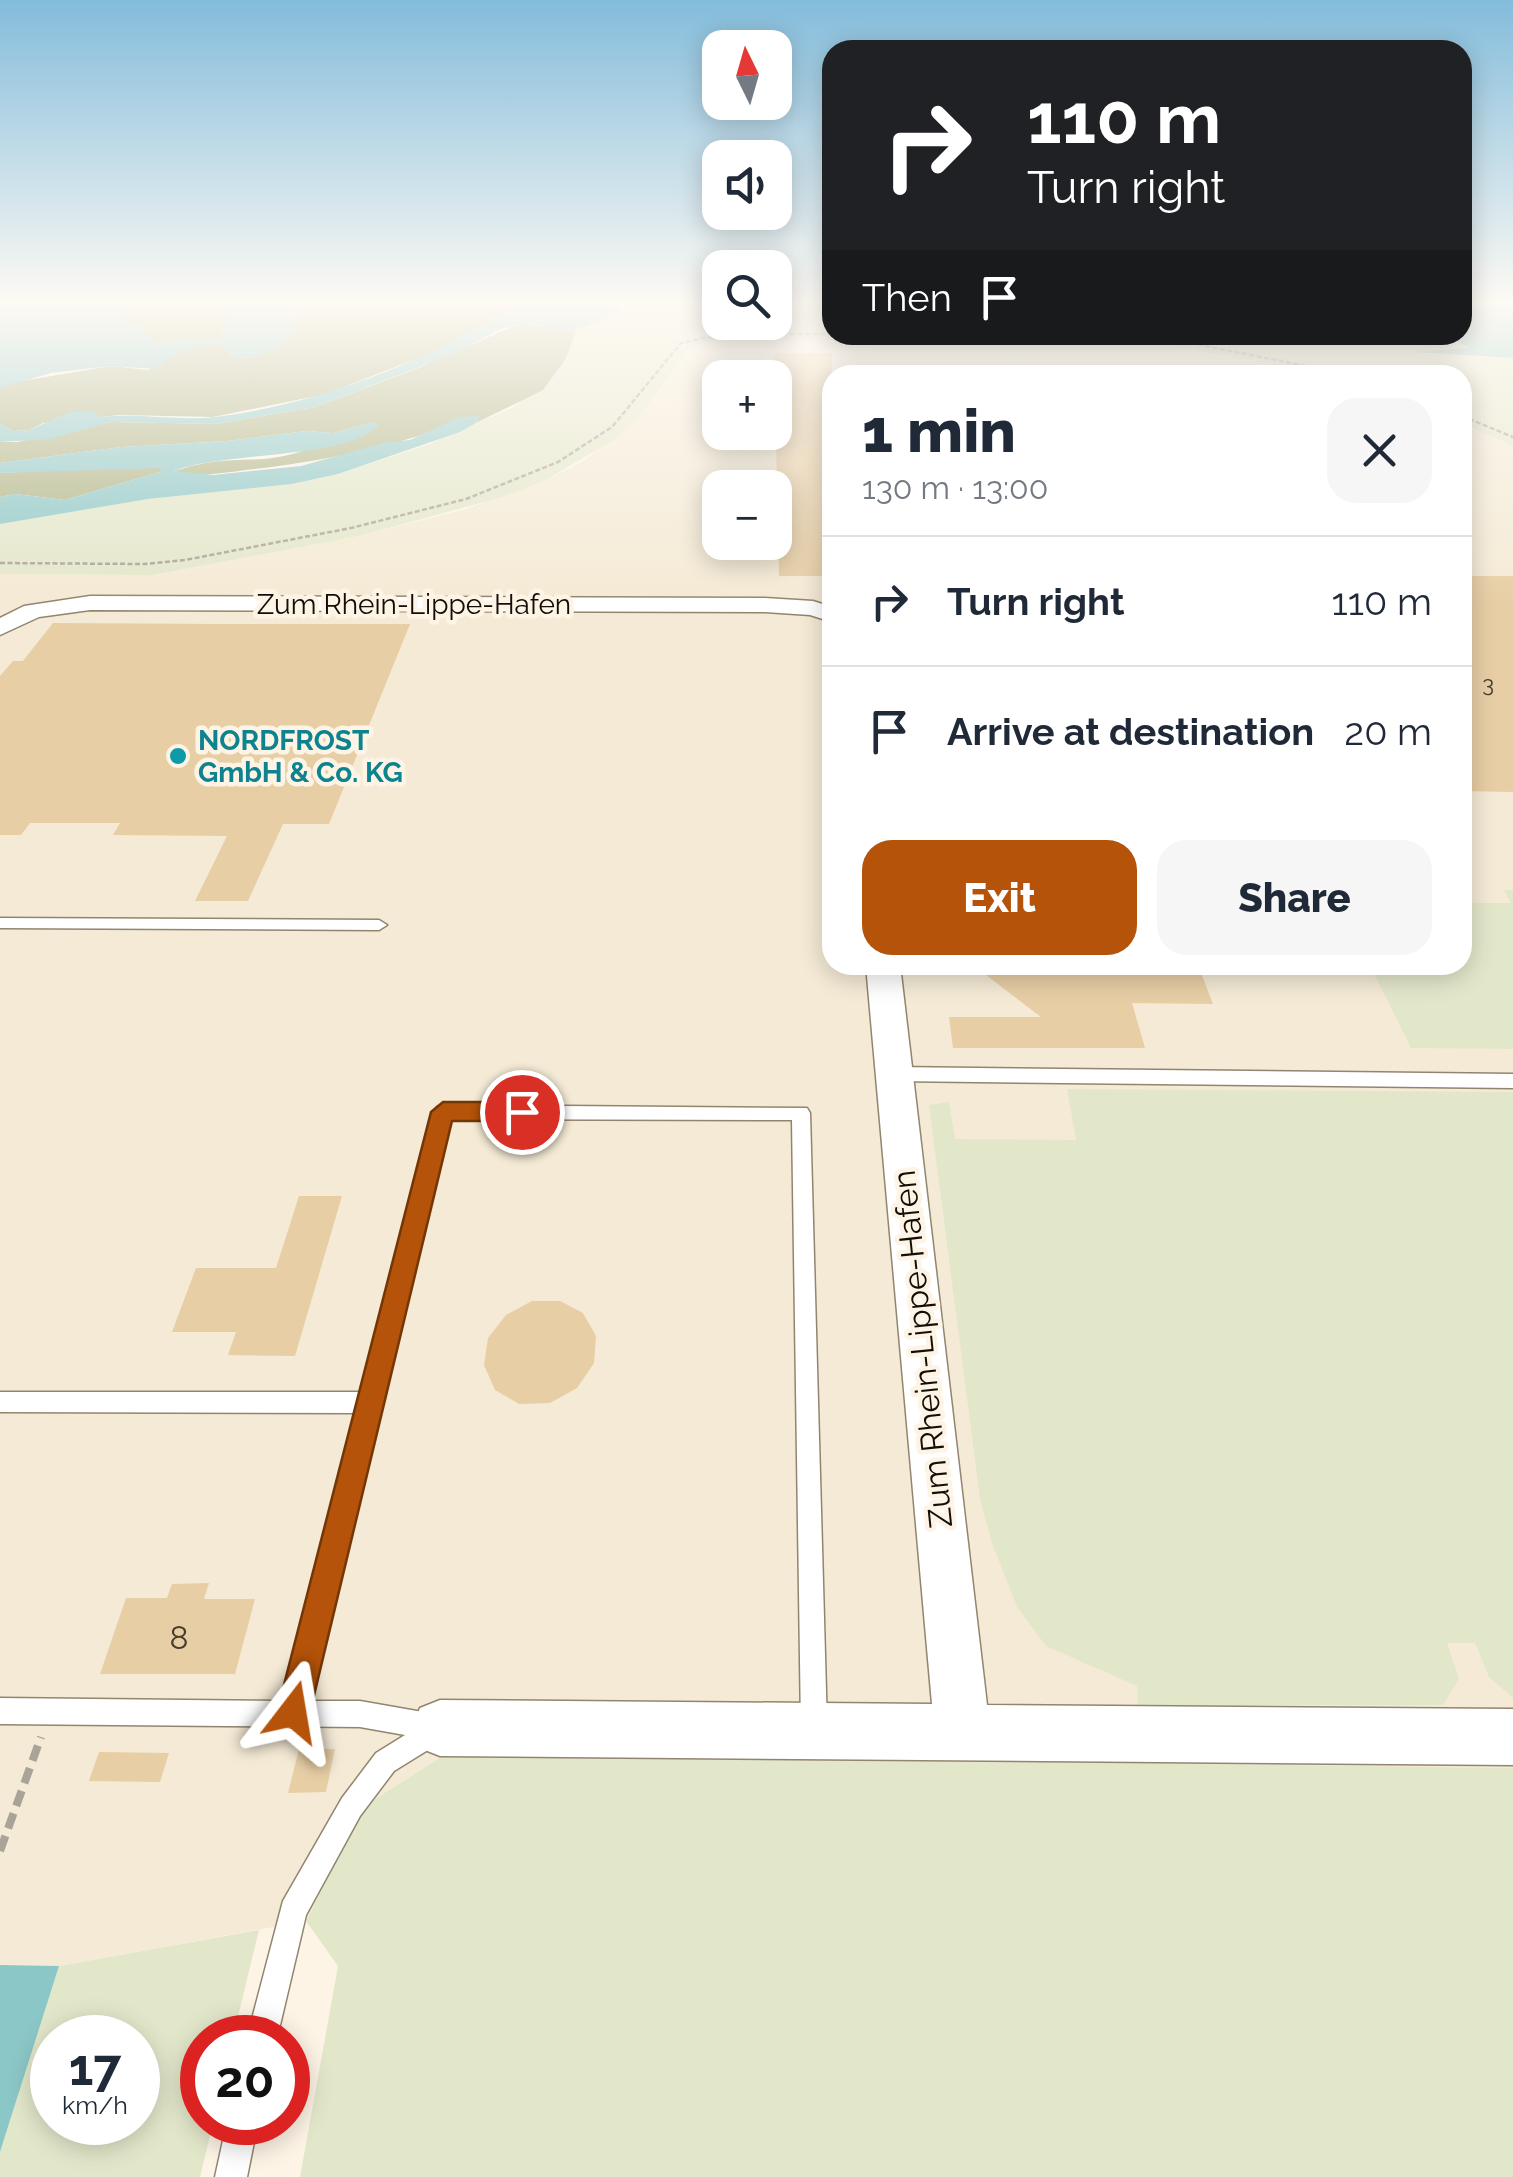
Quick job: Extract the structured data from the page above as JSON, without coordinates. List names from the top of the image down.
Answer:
{
  "streets": {
    "street": ["Zum Rhein-Lippe-Hafen"]
  },
  "places": ["NORDFROST GmbH & Co. KG"],
  "house_numbers": ["3", "8"],
  "north": "top",
  "page": {
    "map_buttons": ["+", "−"],
    "turn": ["110 m", "Turn right"],
    "then": "Then",
    "heading": ["1 min", "130 m · 13:00"],
    "list": [
      {
        "name": "Turn right",
        "value": "110 m"
      },
      {
        "name": "Arrive at destination",
        "value": "20 m"
      }
    ],
    "buttons": ["Exit", "Share"],
    "speed": "17 km/h",
    "limit": "20"
  }
}
